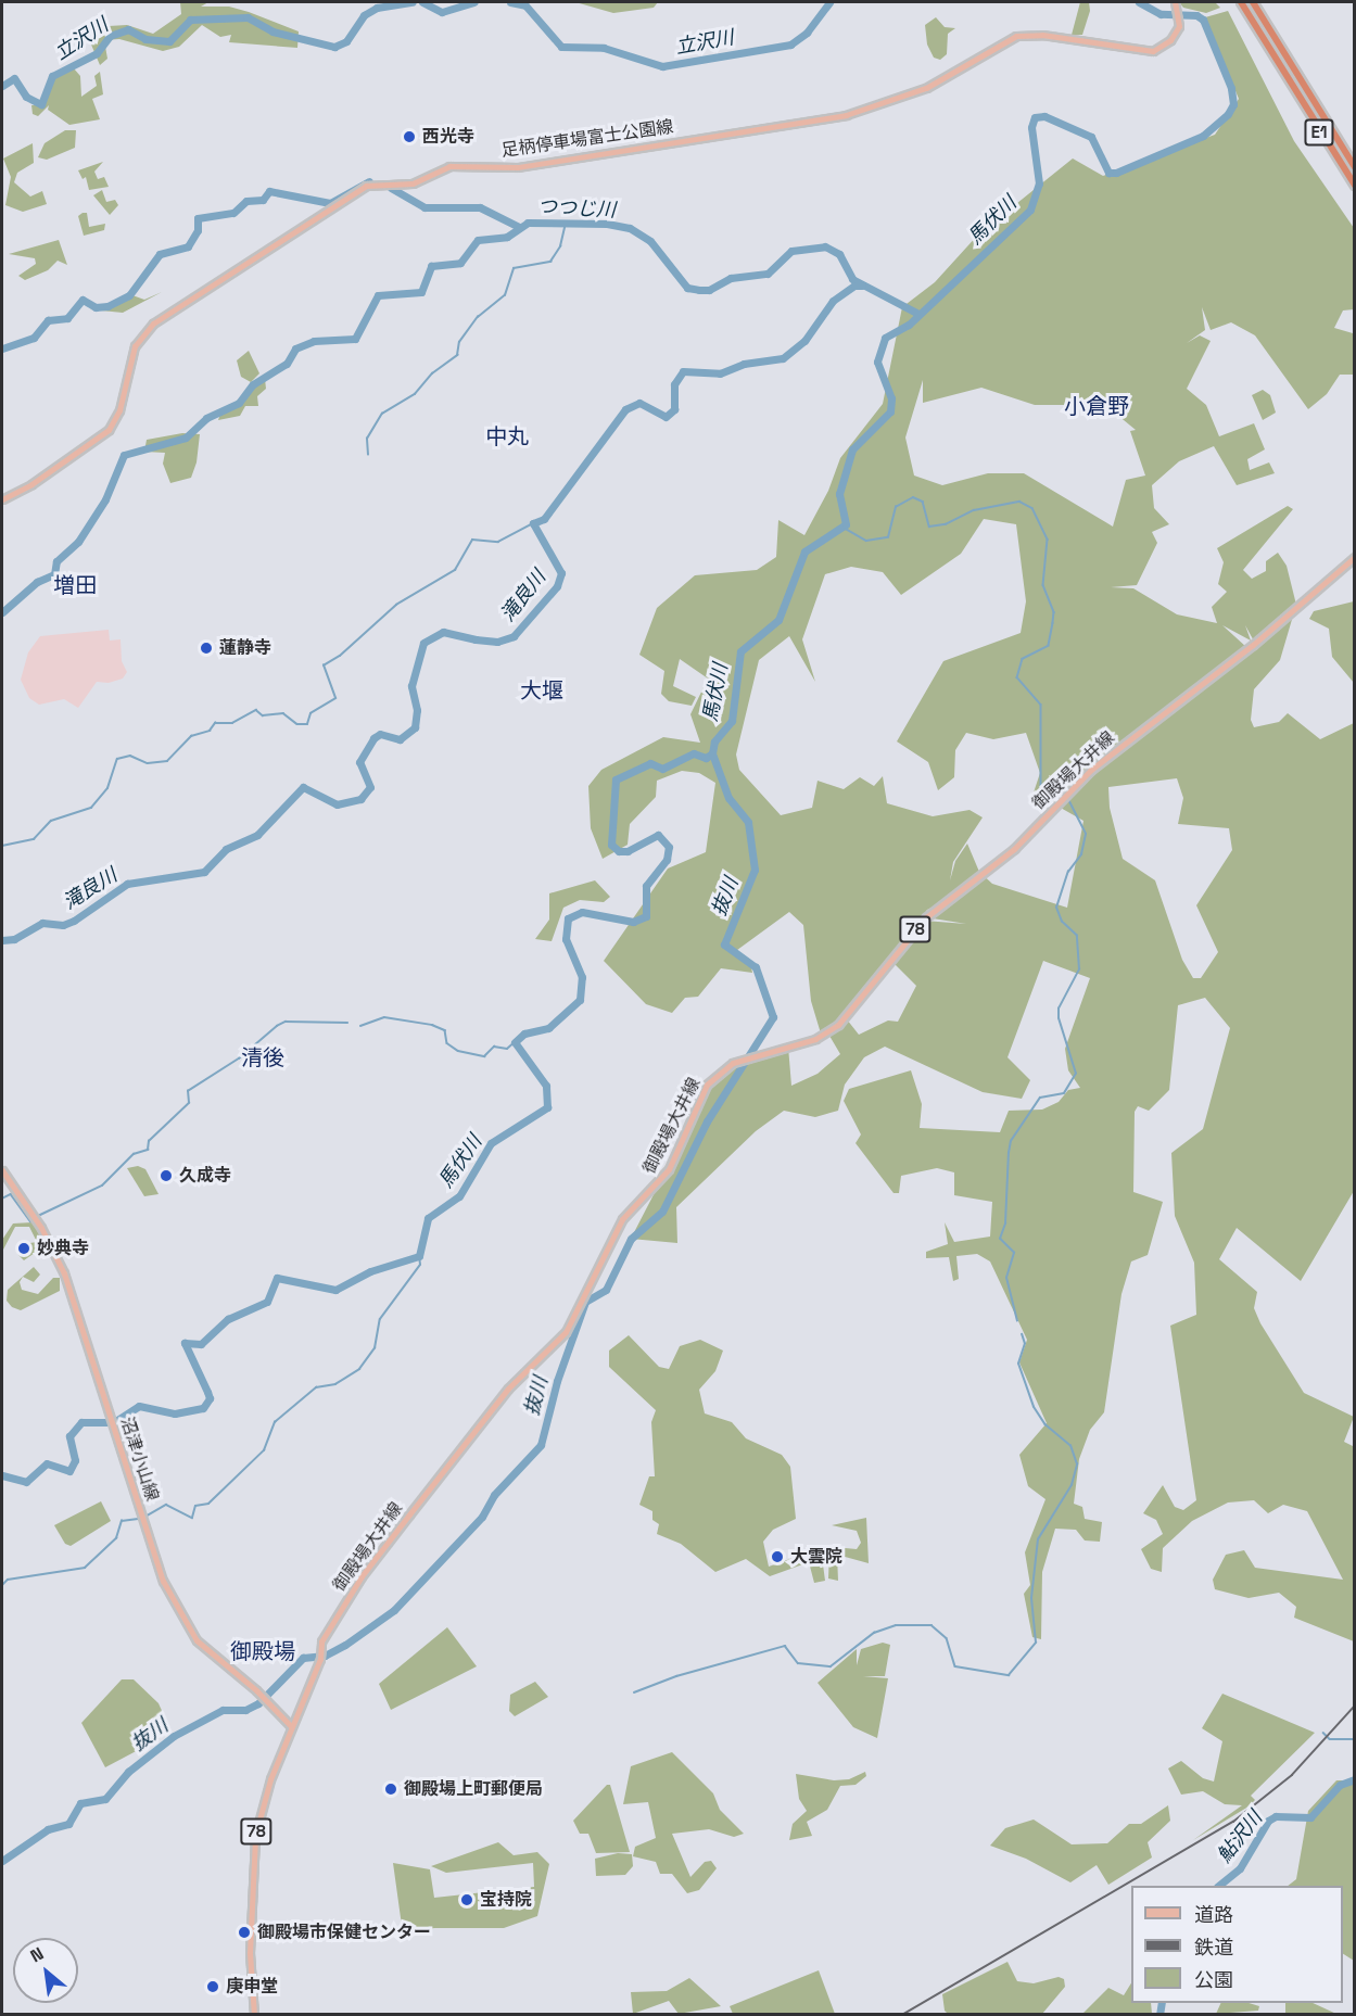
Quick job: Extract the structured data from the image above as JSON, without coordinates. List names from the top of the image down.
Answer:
{
  "streets": {
    "highway": ["E1"],
    "main road": [
      "足柄停車場富士公園線",
      "御殿場大井線",
      "78",
      "沼津小山線"
    ]
  },
  "crossings": [
    ["御殿場大井線", "沼津小山線"]
  ],
  "districts": [
    "小倉野",
    "中丸",
    "増田",
    "大堰",
    "清後",
    "御殿場"
  ],
  "water": [
    "立沢川",
    "つつじ川",
    "馬伏川",
    "滝良川",
    "抜川",
    "鮎沢川"
  ],
  "places": [
    "西光寺",
    "蓮静寺",
    "久成寺",
    "妙典寺",
    "大雲院",
    "御殿場上町郵便局",
    "宝持院",
    "御殿場市保健センター",
    "庚申堂"
  ],
  "legend": ["道路", "鉄道", "公園"],
  "north": "top left"
}
